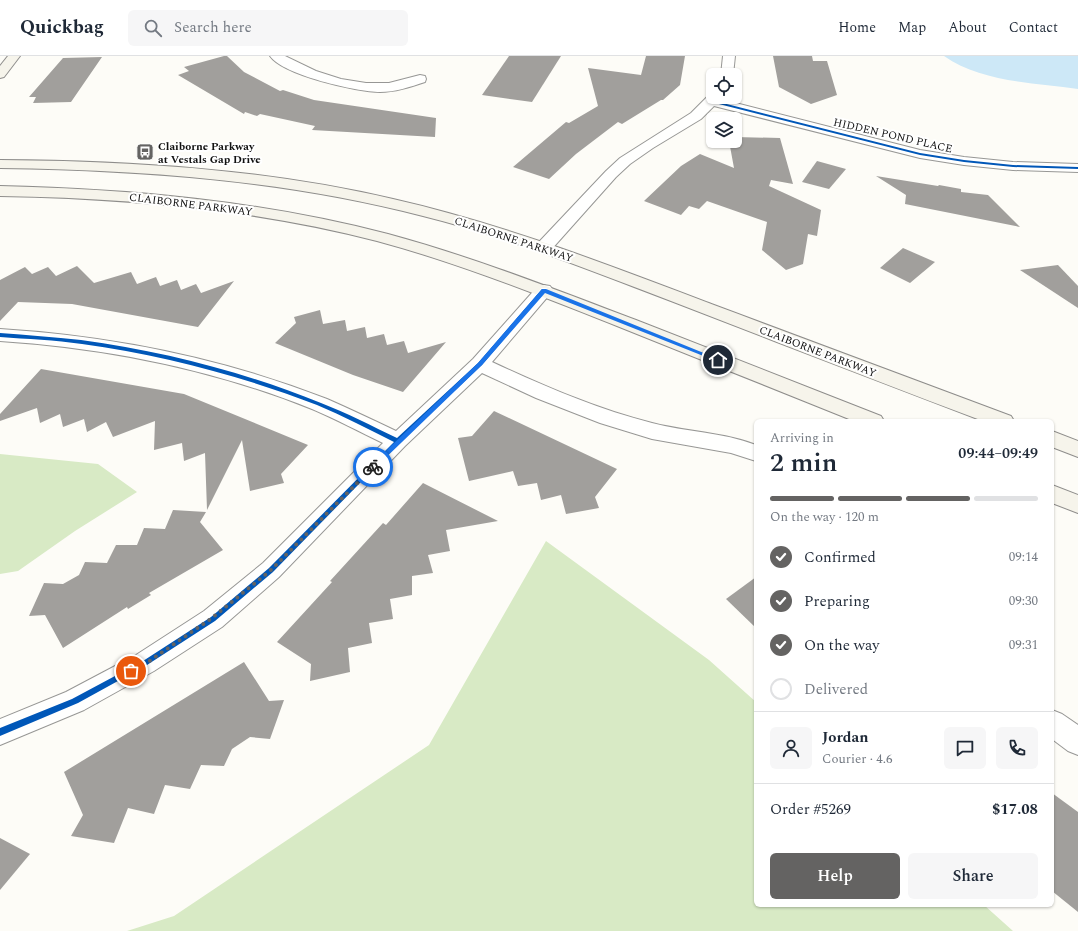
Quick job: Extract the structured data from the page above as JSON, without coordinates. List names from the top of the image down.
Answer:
{
  "streets": {
    "main road": ["CLAIBORNE PARKWAY"],
    "street": ["HIDDEN POND PLACE"]
  },
  "places": {
    "bus stop": ["Claiborne Parkway at Vestals Gap Drive"]
  },
  "page": {
    "header": "Quickbag",
    "search": "Search here",
    "nav": [
      "Home",
      "Map",
      "About",
      "Contact"
    ],
    "heading": ["2 min", "Arriving in", "09:44–09:49"],
    "panel": [
      "Jordan",
      "Courier · 4.6",
      "Order #5269",
      "$17.08"
    ],
    "bar": "On the way · 120 m",
    "list": [
      ["Confirmed", "09:14"],
      ["Preparing", "09:30"],
      ["On the way", "09:31"],
      "Delivered"
    ],
    "buttons": ["Help", "Share"]
  }
}
